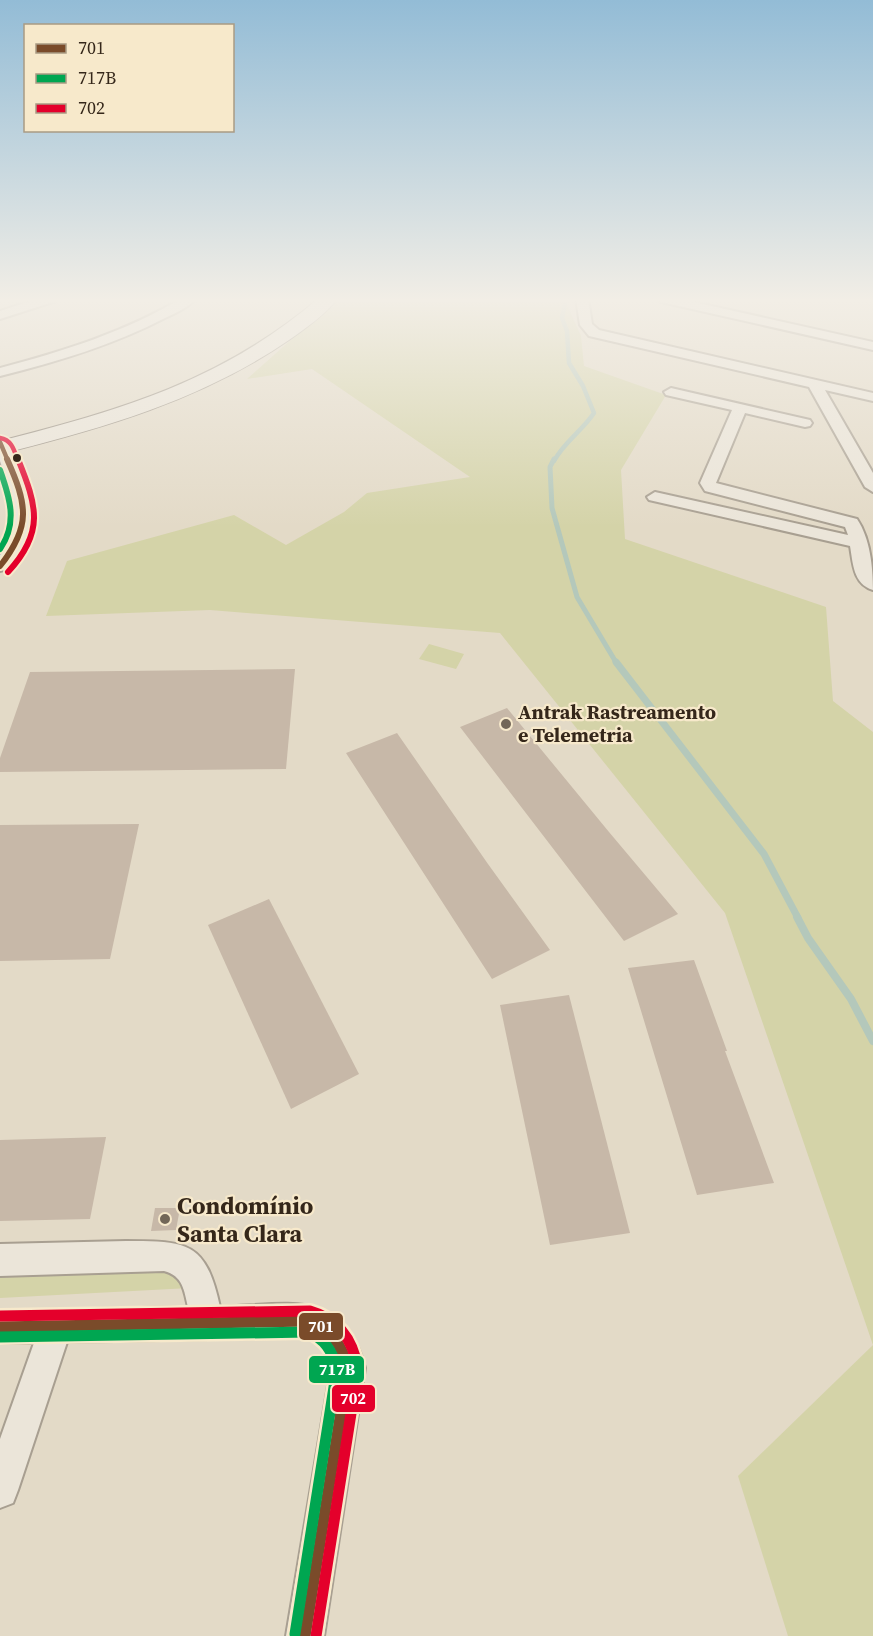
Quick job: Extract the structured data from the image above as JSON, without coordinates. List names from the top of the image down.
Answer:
{
  "places": ["Antrak Rastreamento e Telemetria", "Condomínio Santa Clara"],
  "lines": ["transit line 702", "transit line 701", "transit line 717B"],
  "legend": ["701", "717B", "702"]
}
